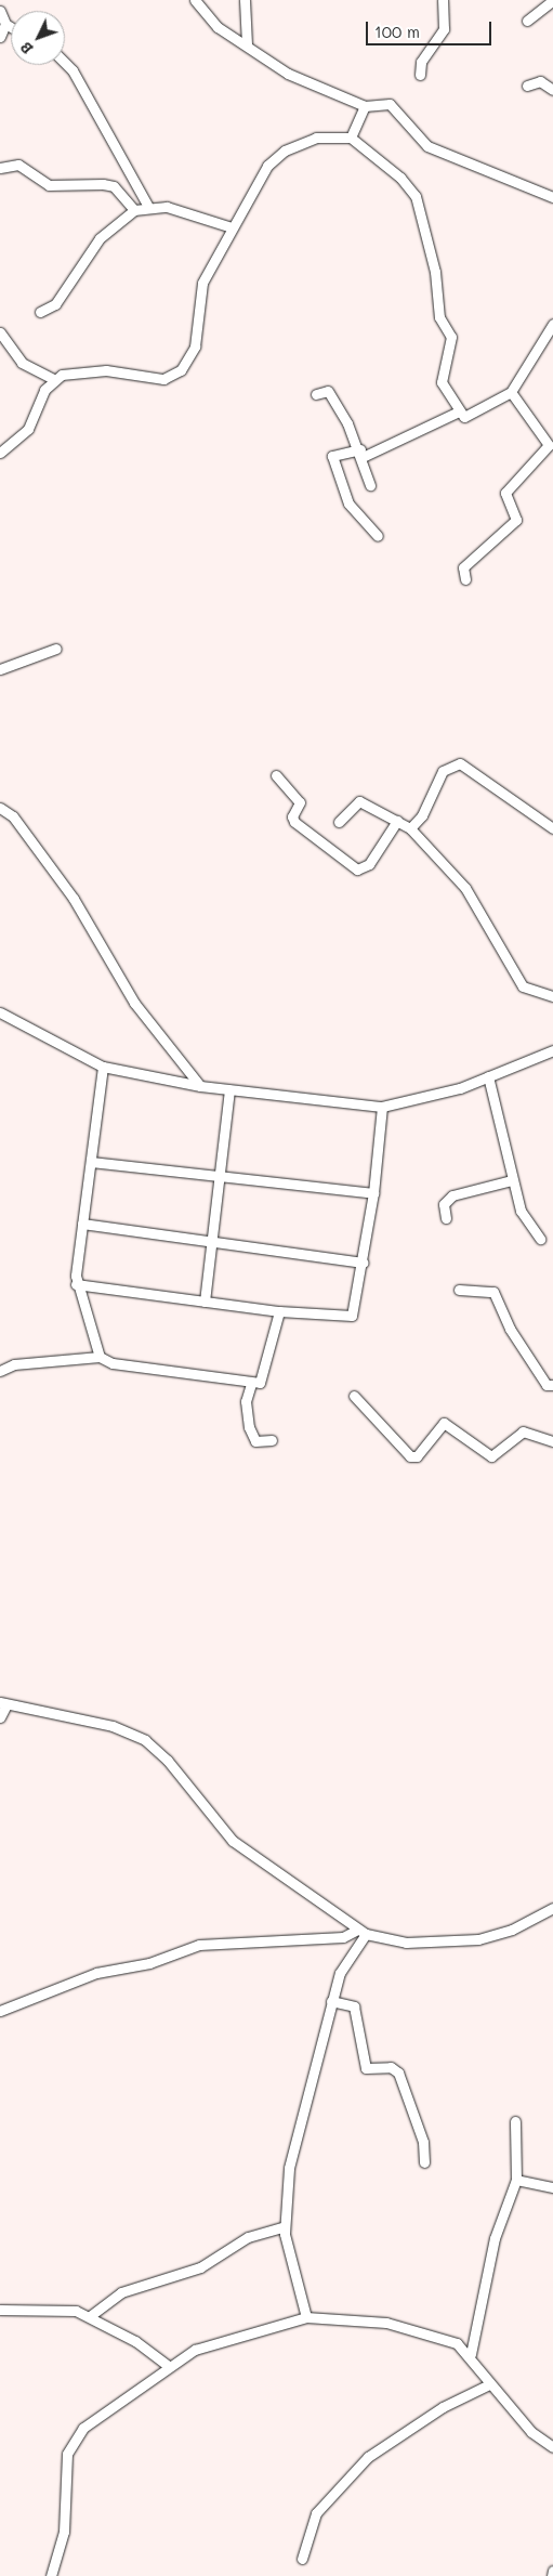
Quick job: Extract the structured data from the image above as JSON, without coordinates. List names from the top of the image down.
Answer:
{
  "scale_bar": "100 m",
  "north": "bottom left"
}
